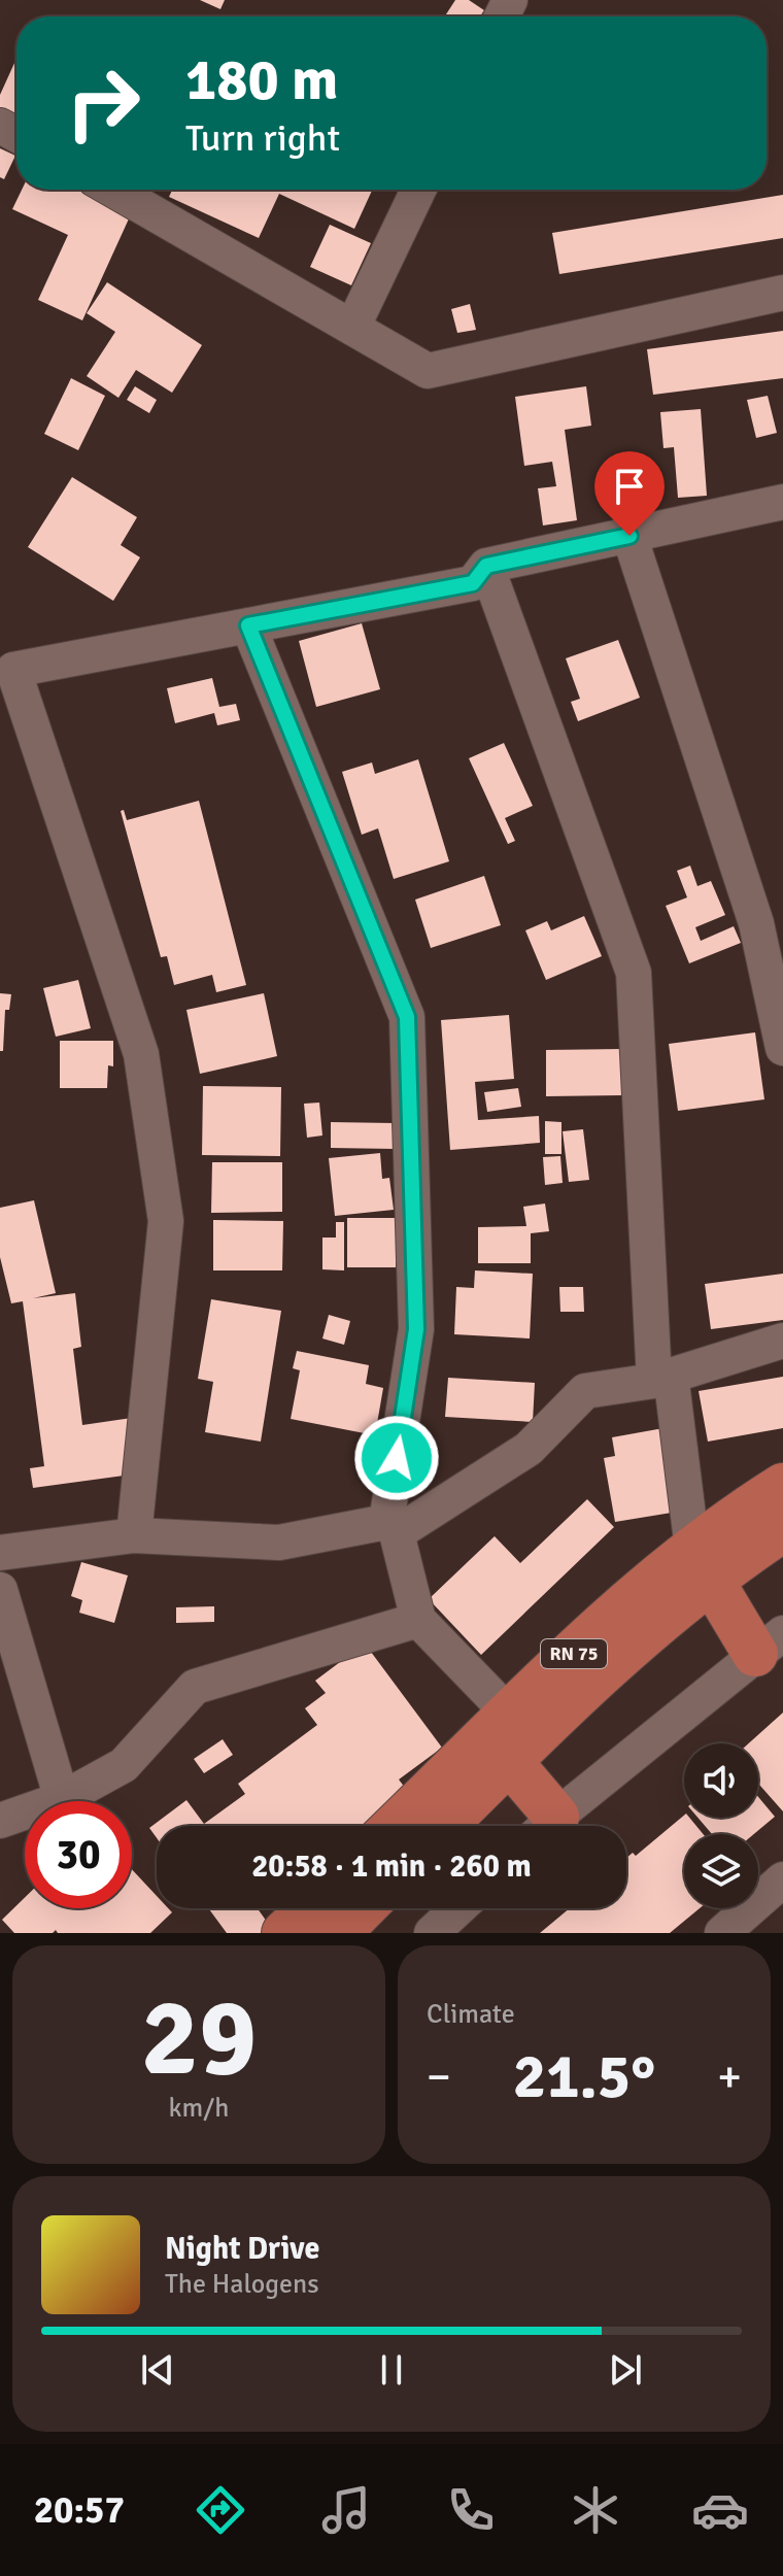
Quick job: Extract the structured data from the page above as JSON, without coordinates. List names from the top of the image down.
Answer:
{
  "streets": {
    "main road": ["RN 75"]
  },
  "page": {
    "turn": ["180 m", "Turn right"],
    "limit": "30",
    "trip": "20:58 · 1 min · 260 m",
    "tile": [
      ["29", "km/h"],
      "Climate"
    ],
    "heat": ["−", "21.5°", "+"],
    "song": ["Night Drive", "The Halogens"],
    "tabs": "20:57"
  }
}
